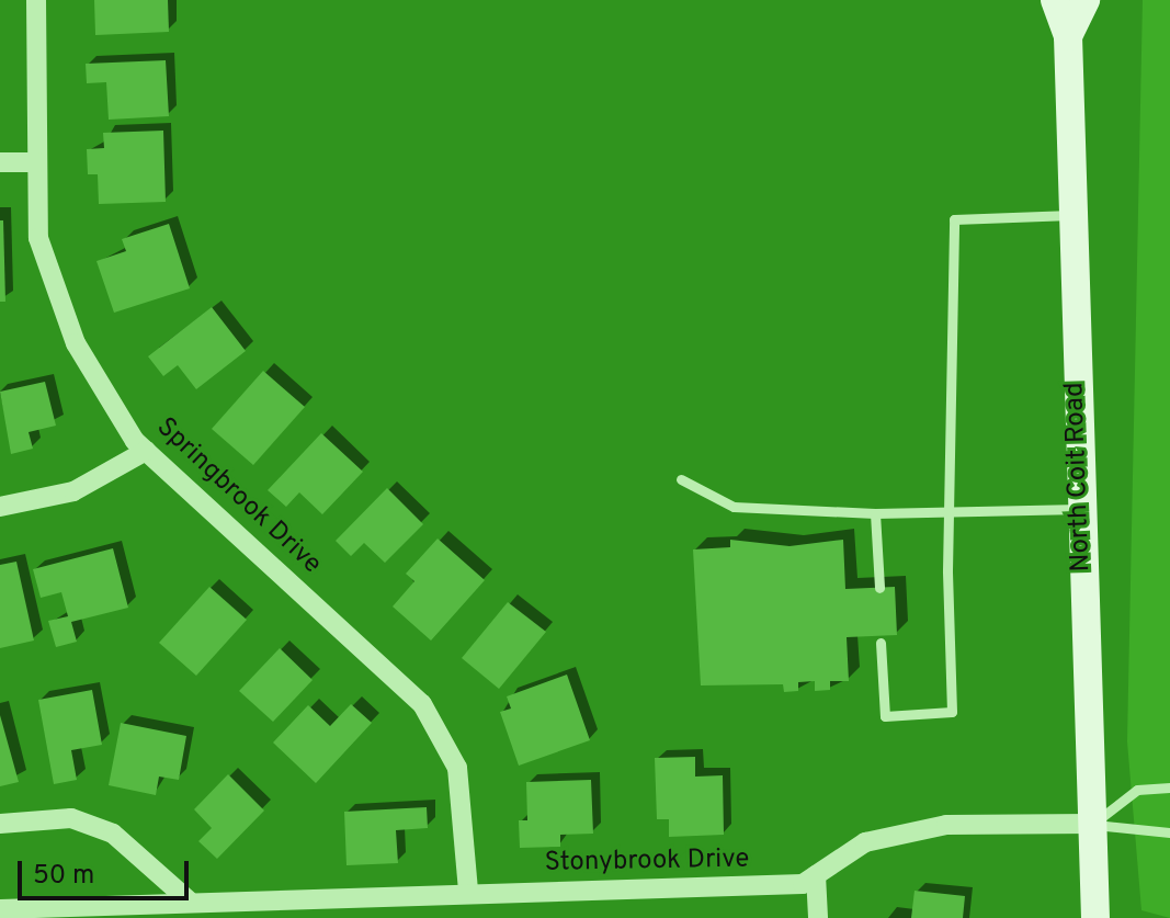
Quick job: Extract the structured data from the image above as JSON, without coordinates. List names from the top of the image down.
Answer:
{
  "streets": {
    "main road": ["North Coit Road"],
    "street": ["Springbrook Drive", "Stonybrook Drive"]
  },
  "crossings": [
    ["North Coit Road", "Stonybrook Drive"],
    ["Springbrook Drive", "Stonybrook Drive"]
  ],
  "scale_bar": "50 m"
}
